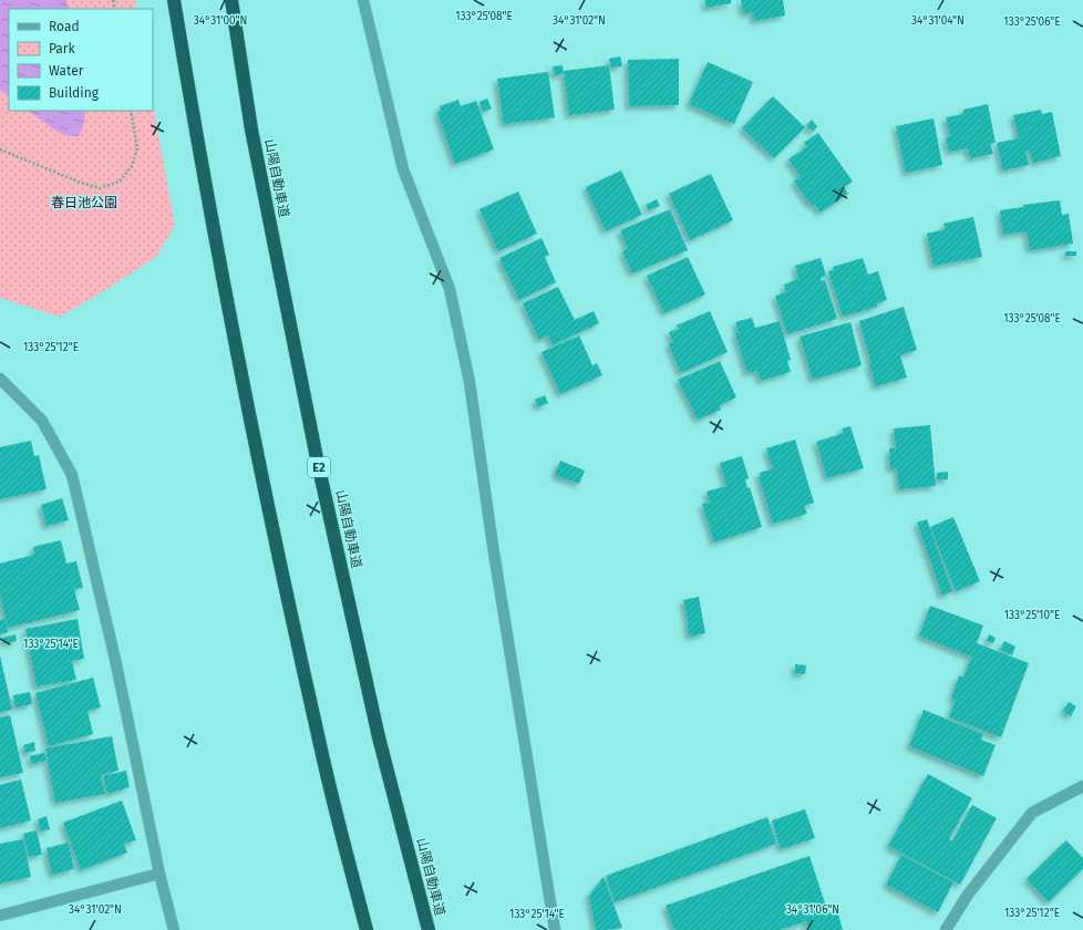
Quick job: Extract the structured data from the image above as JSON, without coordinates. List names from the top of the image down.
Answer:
{
  "streets": {
    "highway": ["山陽自動車道", "E2"]
  },
  "parks": ["春日池公園"],
  "legend": [
    "Road",
    "Park",
    "Water",
    "Building"
  ],
  "coordinates": [
    "133°25'08\"E",
    "34°31'00\"N",
    "34°31'02\"N",
    "34°31'04\"N",
    "133°25'06\"E",
    "133°25'12\"E",
    "133°25'10\"E",
    "133°25'14\"E",
    "34°31'06\"N"
  ]
}
